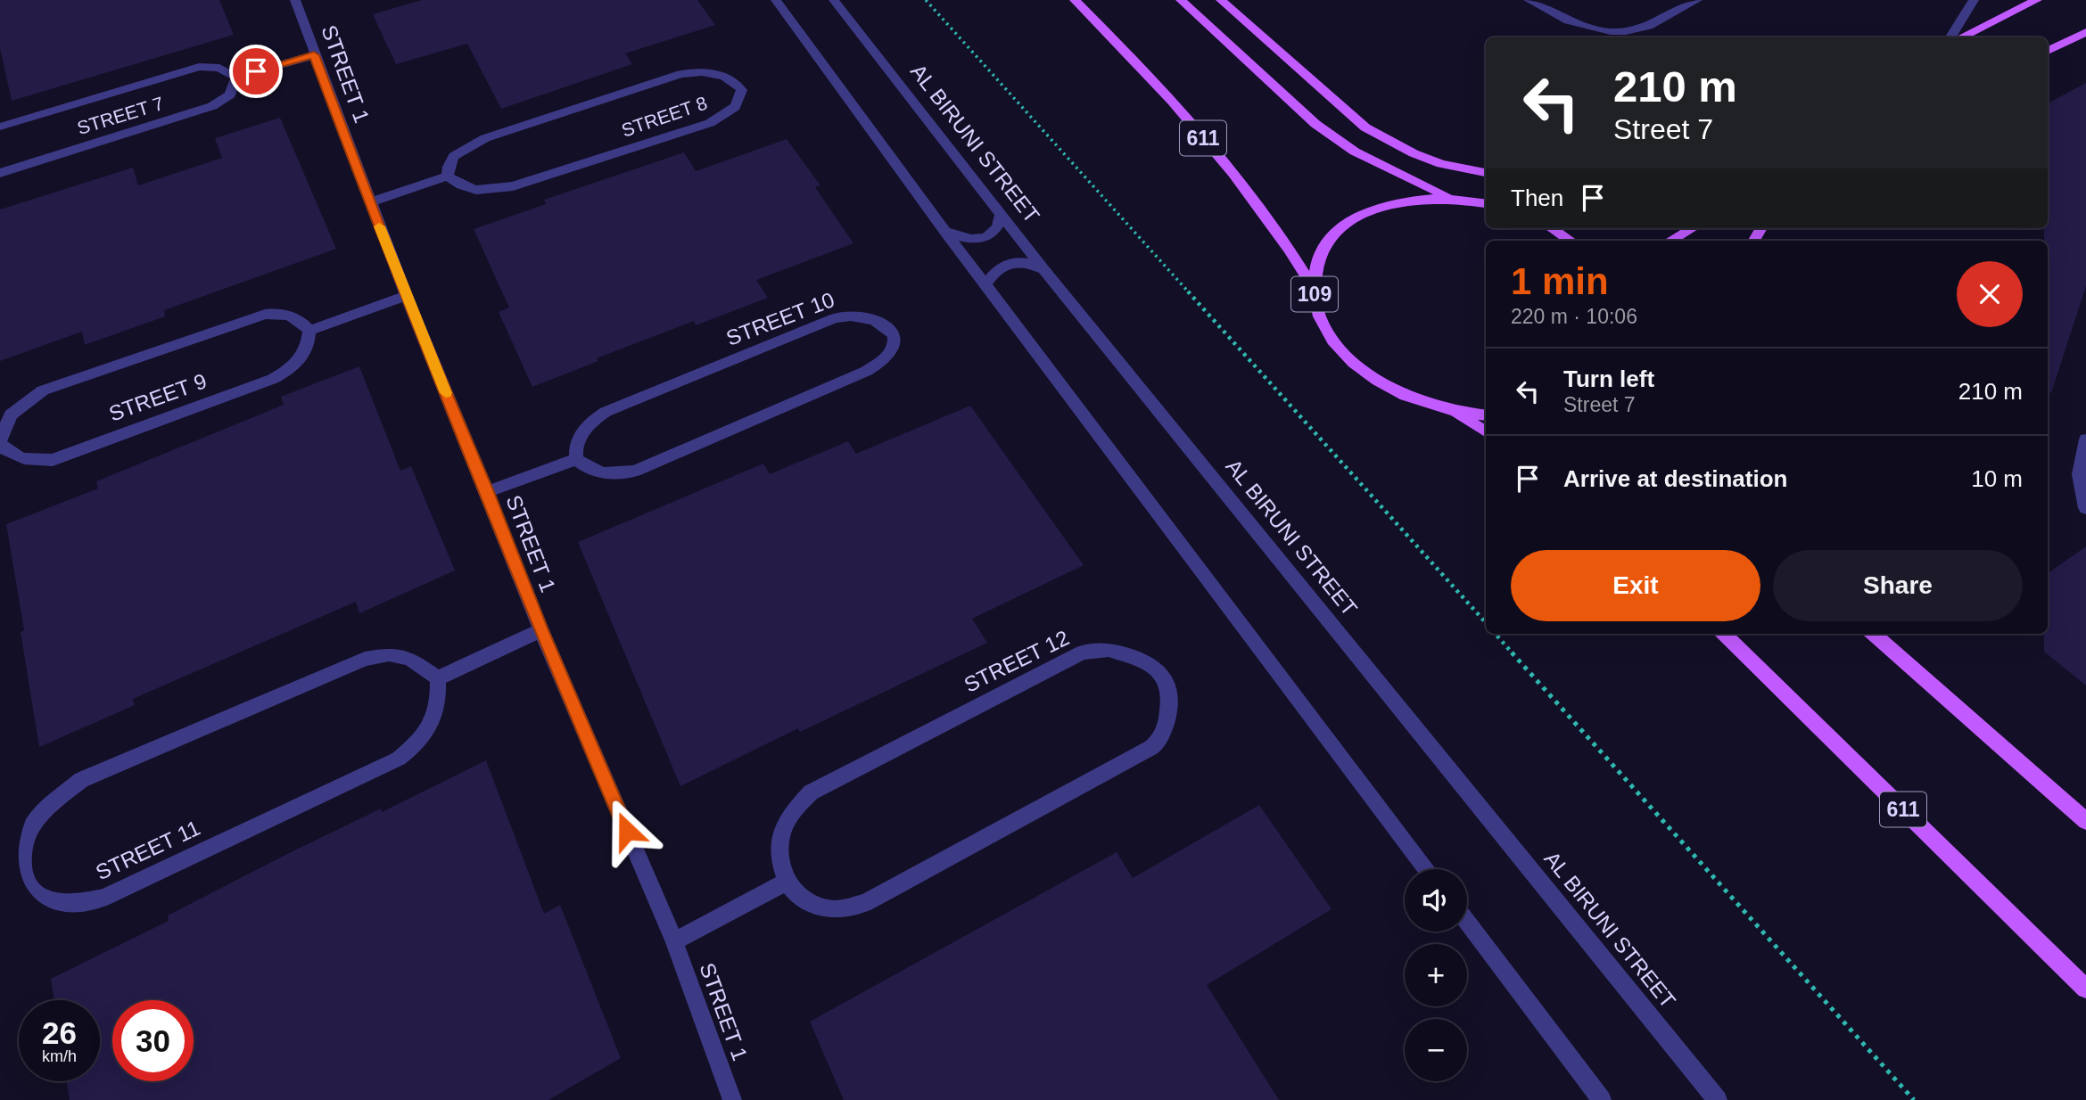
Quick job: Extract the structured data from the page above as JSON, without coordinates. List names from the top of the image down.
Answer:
{
  "streets": {
    "main road": ["611", "109"],
    "street": [
      "STREET 1",
      "STREET 7",
      "STREET 8",
      "AL BIRUNI STREET",
      "STREET 10",
      "STREET 9",
      "STREET 12",
      "STREET 11"
    ]
  },
  "crossings": [
    ["611", "109"]
  ],
  "page": {
    "turn": ["210 m", "Street 7"],
    "then": "Then",
    "heading": ["1 min", "220 m · 10:06"],
    "list": [
      {
        "name": "Turn left",
        "note": "Street 7",
        "value": "210 m"
      },
      {
        "name": "Arrive at destination",
        "value": "10 m"
      }
    ],
    "buttons": ["Exit", "Share"],
    "map_buttons": ["+", "−"],
    "speed": "26 km/h",
    "limit": "30"
  }
}
